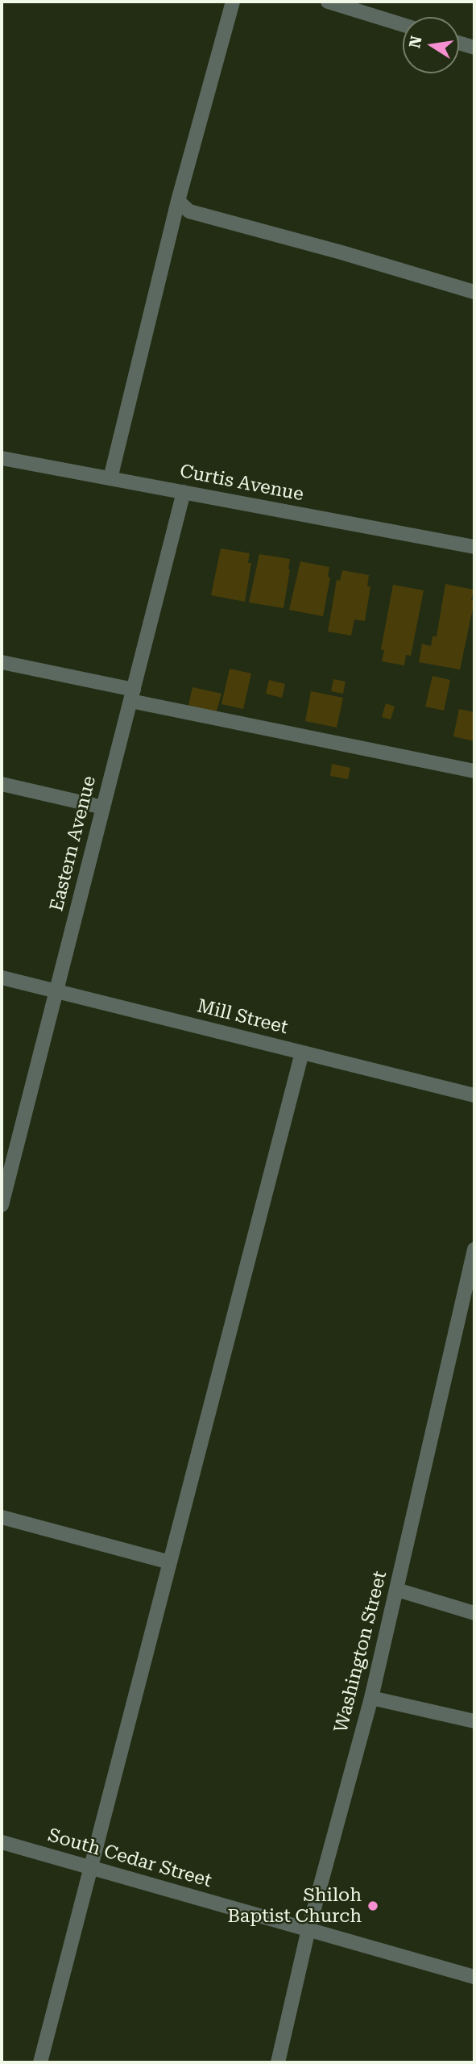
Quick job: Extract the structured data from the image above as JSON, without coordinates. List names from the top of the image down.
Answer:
{
  "streets": {
    "street": [
      "Curtis Avenue",
      "Eastern Avenue",
      "Mill Street",
      "Washington Street",
      "South Cedar Street"
    ]
  },
  "crossings": [
    ["Curtis Avenue", "Eastern Avenue"],
    ["Eastern Avenue", "Mill Street"],
    ["Washington Street", "South Cedar Street"]
  ],
  "places": ["Shiloh Baptist Church"],
  "north": "left"
}
